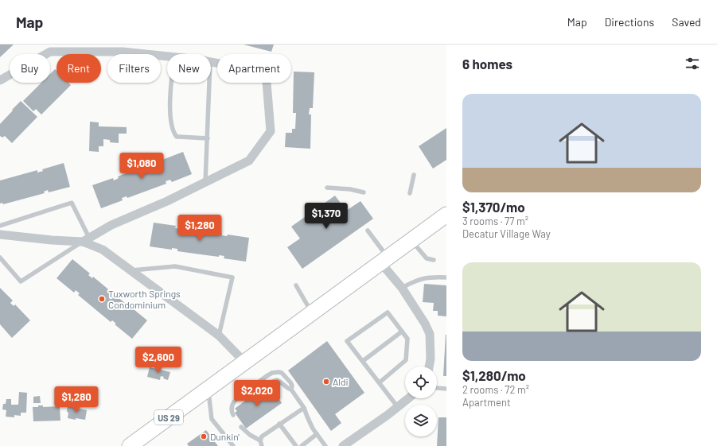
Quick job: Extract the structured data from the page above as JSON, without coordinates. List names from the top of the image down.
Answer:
{
  "streets": {
    "highway": ["US 29"]
  },
  "places": ["Tuxworth Springs Condominium", "Aldi", "Dunkin'"],
  "page": {
    "header": "Map",
    "nav": ["Map", "Directions", "Saved"],
    "heading": "6 homes",
    "chip": [
      "Buy",
      "Rent",
      "Filters",
      "New",
      "Apartment"
    ],
    "list": [
      {
        "name": "$1,370/mo",
        "note": "3 rooms · 77 m² · Decatur Village Way"
      },
      {
        "name": "$1,280/mo",
        "note": "2 rooms · 72 m² · Apartment"
      }
    ],
    "price": [
      "$1,080",
      "$1,370",
      "$1,280",
      "$2,600",
      "$2,020",
      "$1,280"
    ]
  }
}
